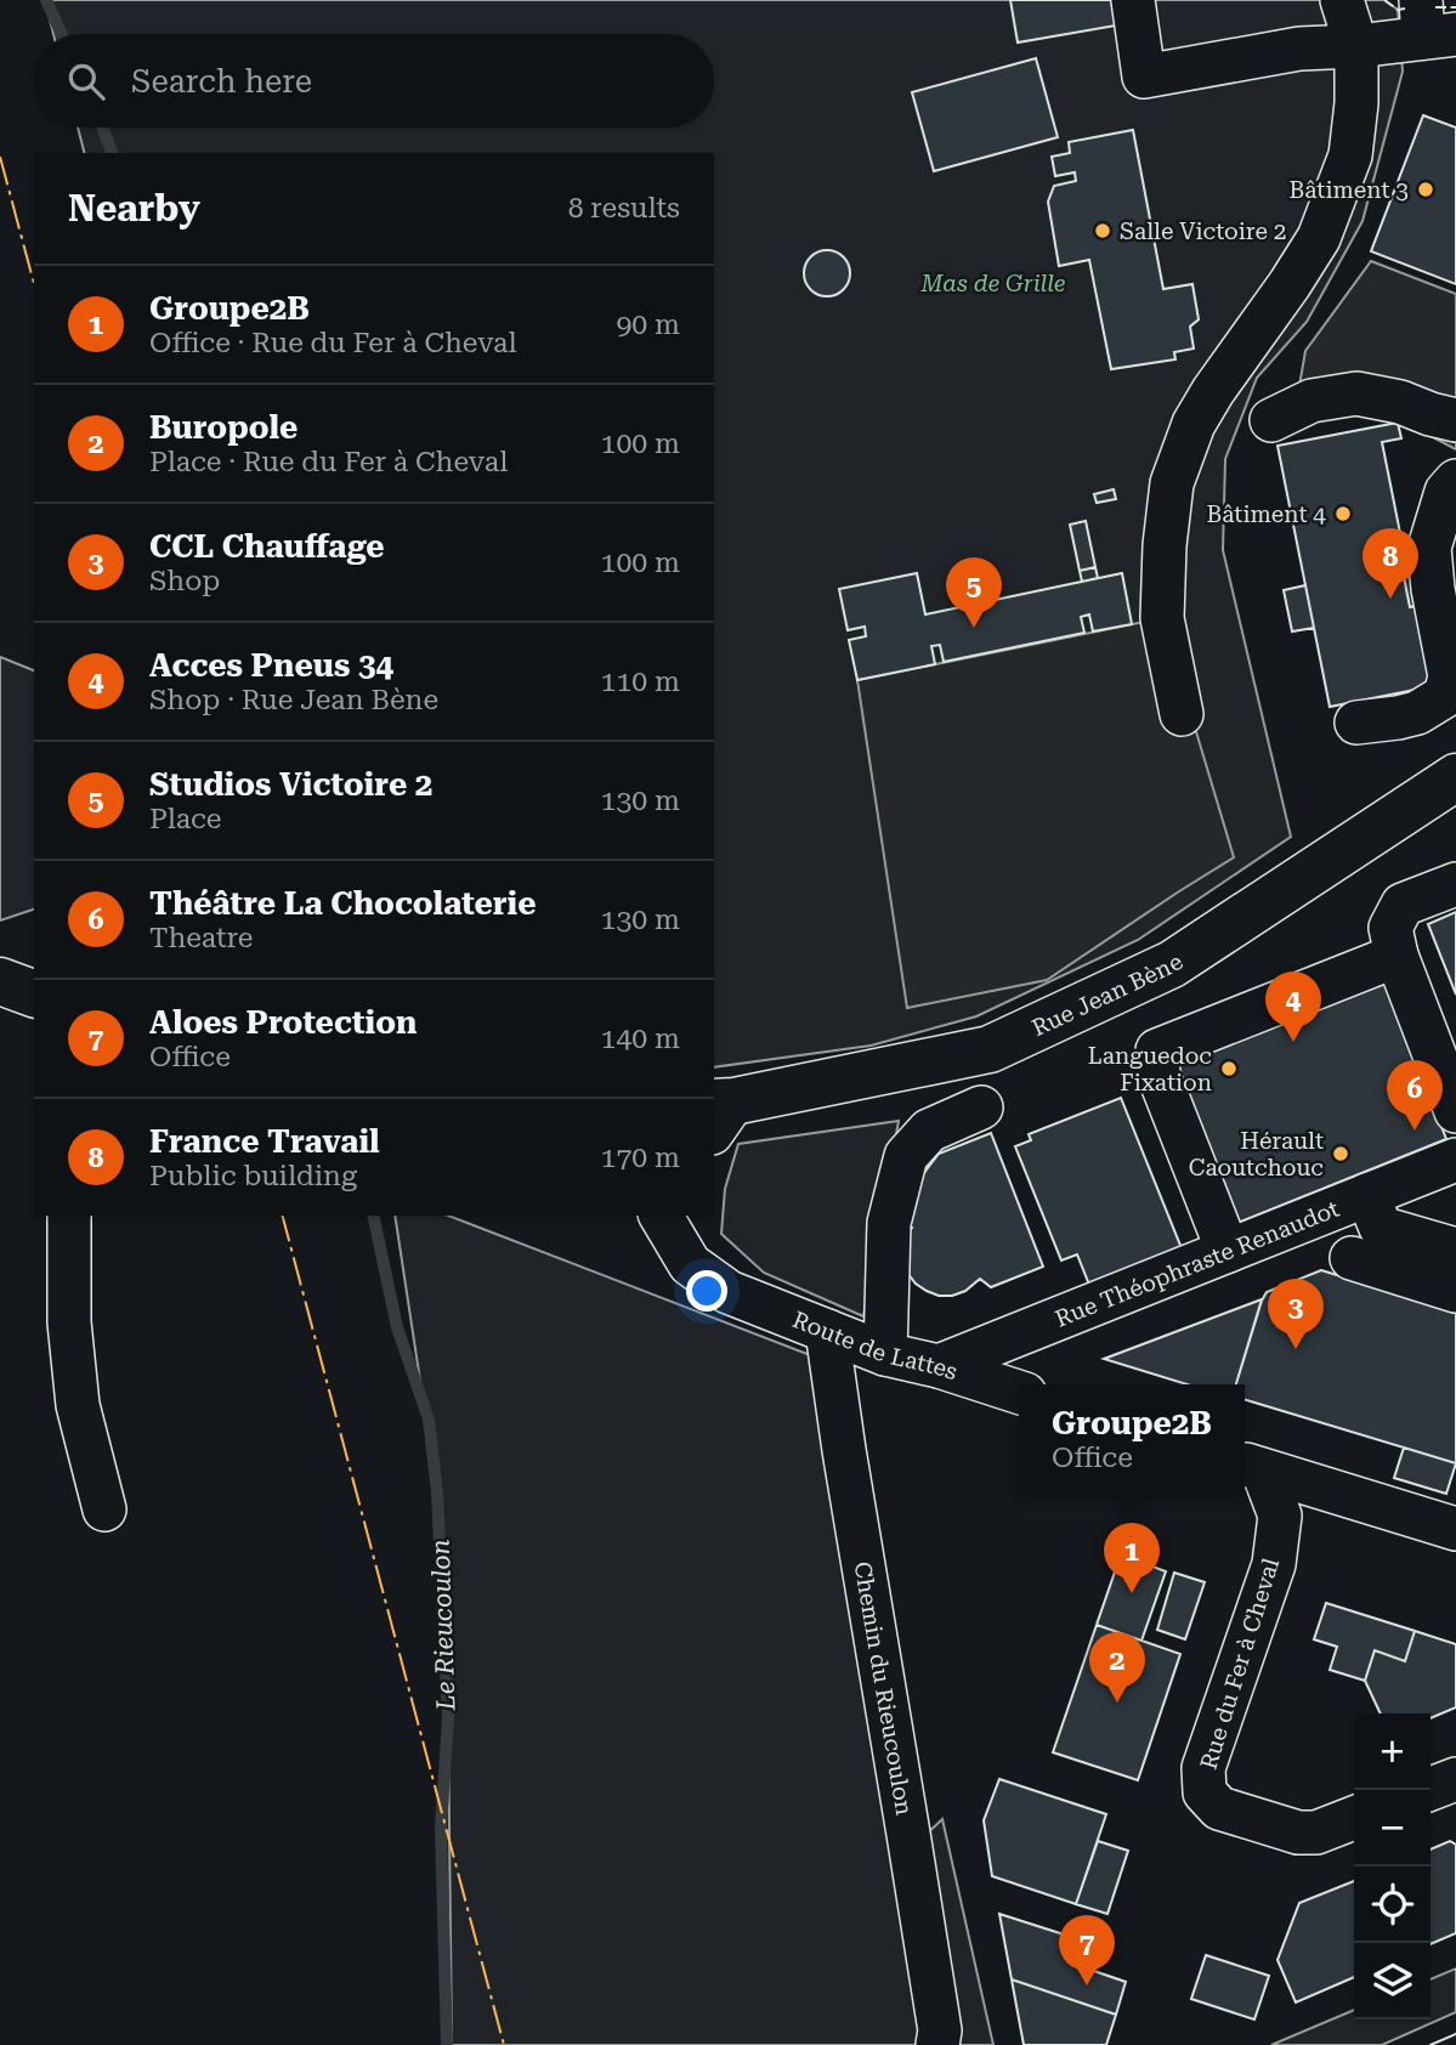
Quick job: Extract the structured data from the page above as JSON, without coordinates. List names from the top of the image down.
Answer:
{
  "streets": {
    "main road": ["Rue Jean Bène"],
    "street": [
      "Rue Théophraste Renaudot",
      "Route de Lattes",
      "Rue du Fer à Cheval",
      "Chemin du Rieucoulon"
    ]
  },
  "crossings": [
    ["Rue Théophraste Renaudot", "Route de Lattes"],
    ["Route de Lattes", "Chemin du Rieucoulon"]
  ],
  "water": ["Le Rieucoulon"],
  "parks": ["Mas de Grille"],
  "places": [
    "Bâtiment 3",
    "Salle Victoire 2",
    "Bâtiment 4",
    "Languedoc Fixation",
    "Hérault Caoutchouc"
  ],
  "page": {
    "search": "Search here",
    "heading": ["Nearby", "8 results"],
    "list": [
      {
        "mark": "1",
        "name": "Groupe2B",
        "note": "Office · Rue du Fer à Cheval",
        "value": "90 m"
      },
      {
        "mark": "2",
        "name": "Buropole",
        "note": "Place · Rue du Fer à Cheval",
        "value": "100 m"
      },
      {
        "mark": "3",
        "name": "CCL Chauffage",
        "note": "Shop",
        "value": "100 m"
      },
      {
        "mark": "4",
        "name": "Acces Pneus 34",
        "note": "Shop · Rue Jean Bène",
        "value": "110 m"
      },
      {
        "mark": "5",
        "name": "Studios Victoire 2",
        "note": "Place",
        "value": "130 m"
      },
      {
        "mark": "6",
        "name": "Théâtre La Chocolaterie",
        "note": "Theatre",
        "value": "130 m"
      },
      {
        "mark": "7",
        "name": "Aloes Protection",
        "note": "Office",
        "value": "140 m"
      },
      {
        "mark": "8",
        "name": "France Travail",
        "note": "Public building",
        "value": "170 m"
      }
    ],
    "pins": [
      "8",
      "5",
      "4",
      "6",
      "3",
      "1",
      "2",
      "7"
    ],
    "popup": ["Groupe2B", "Office"],
    "map_buttons": ["+", "−"]
  }
}
